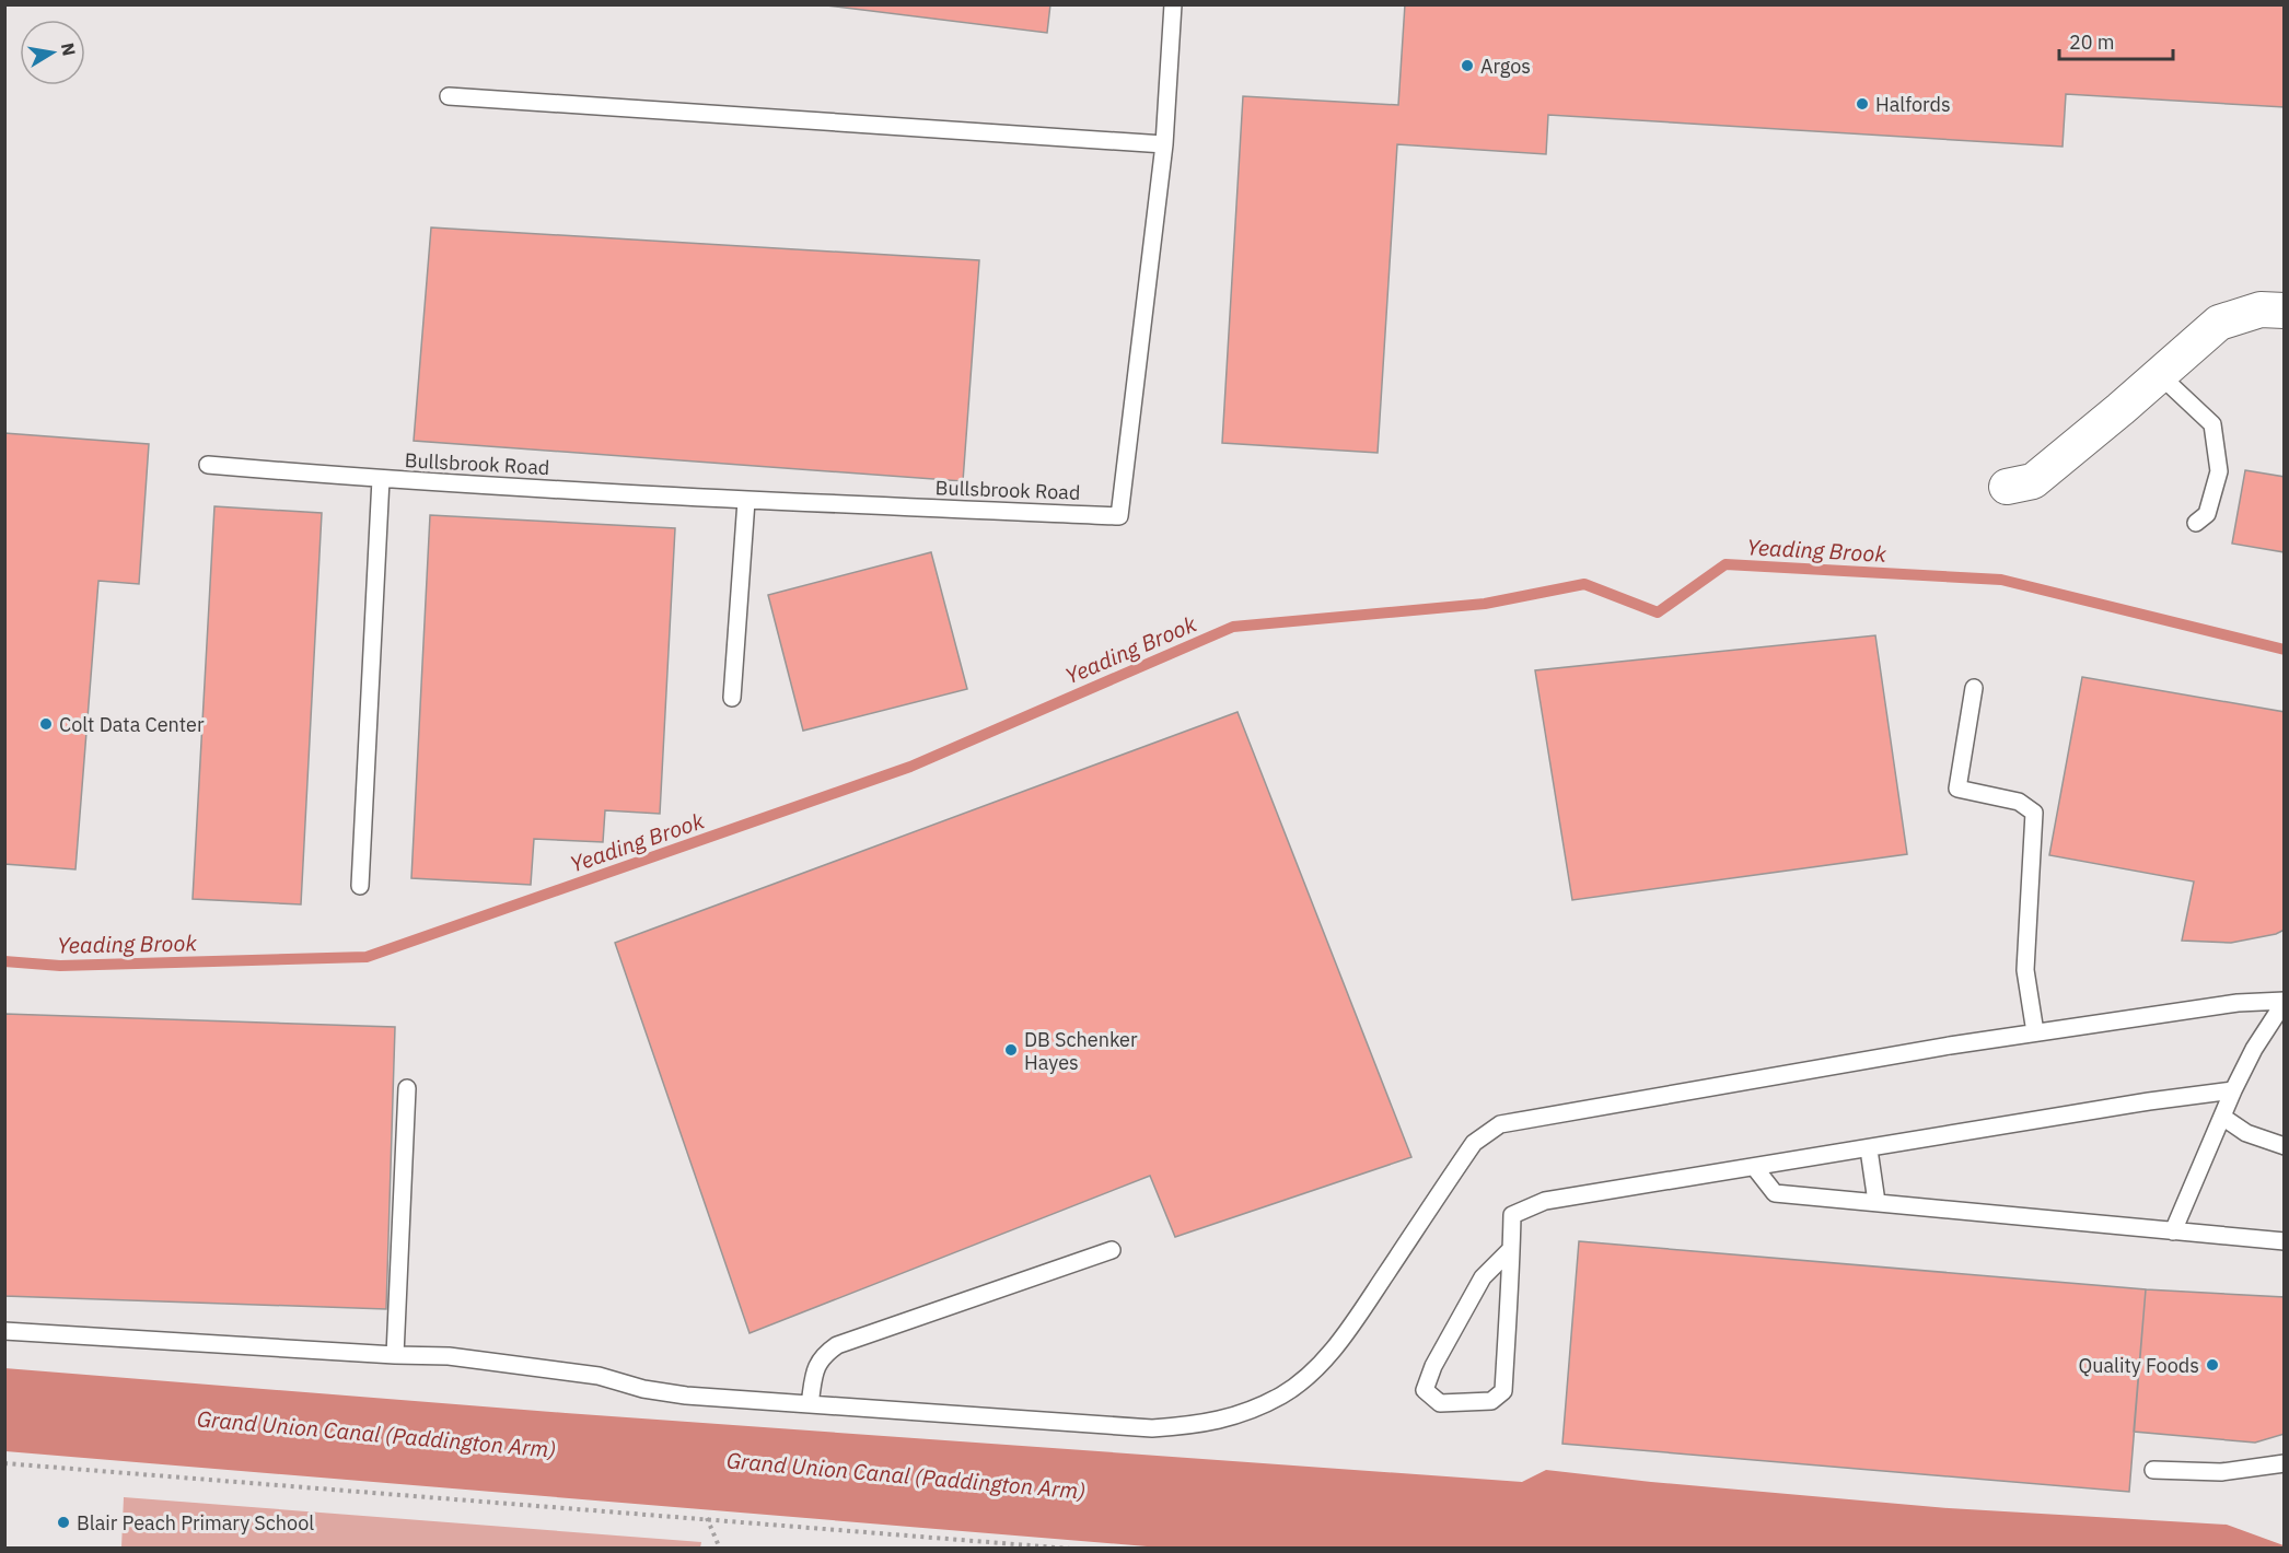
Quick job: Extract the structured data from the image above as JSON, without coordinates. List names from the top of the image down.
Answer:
{
  "streets": {
    "lane": ["Bullsbrook Road"]
  },
  "water": ["Yeading Brook", "Grand Union Canal (Paddington Arm)"],
  "places": [
    "Argos",
    "Halfords",
    "Colt Data Center",
    "DB Schenker Hayes",
    "Quality Foods",
    "Blair Peach Primary School"
  ],
  "scale_bar": "20 m",
  "north": "right"
}
